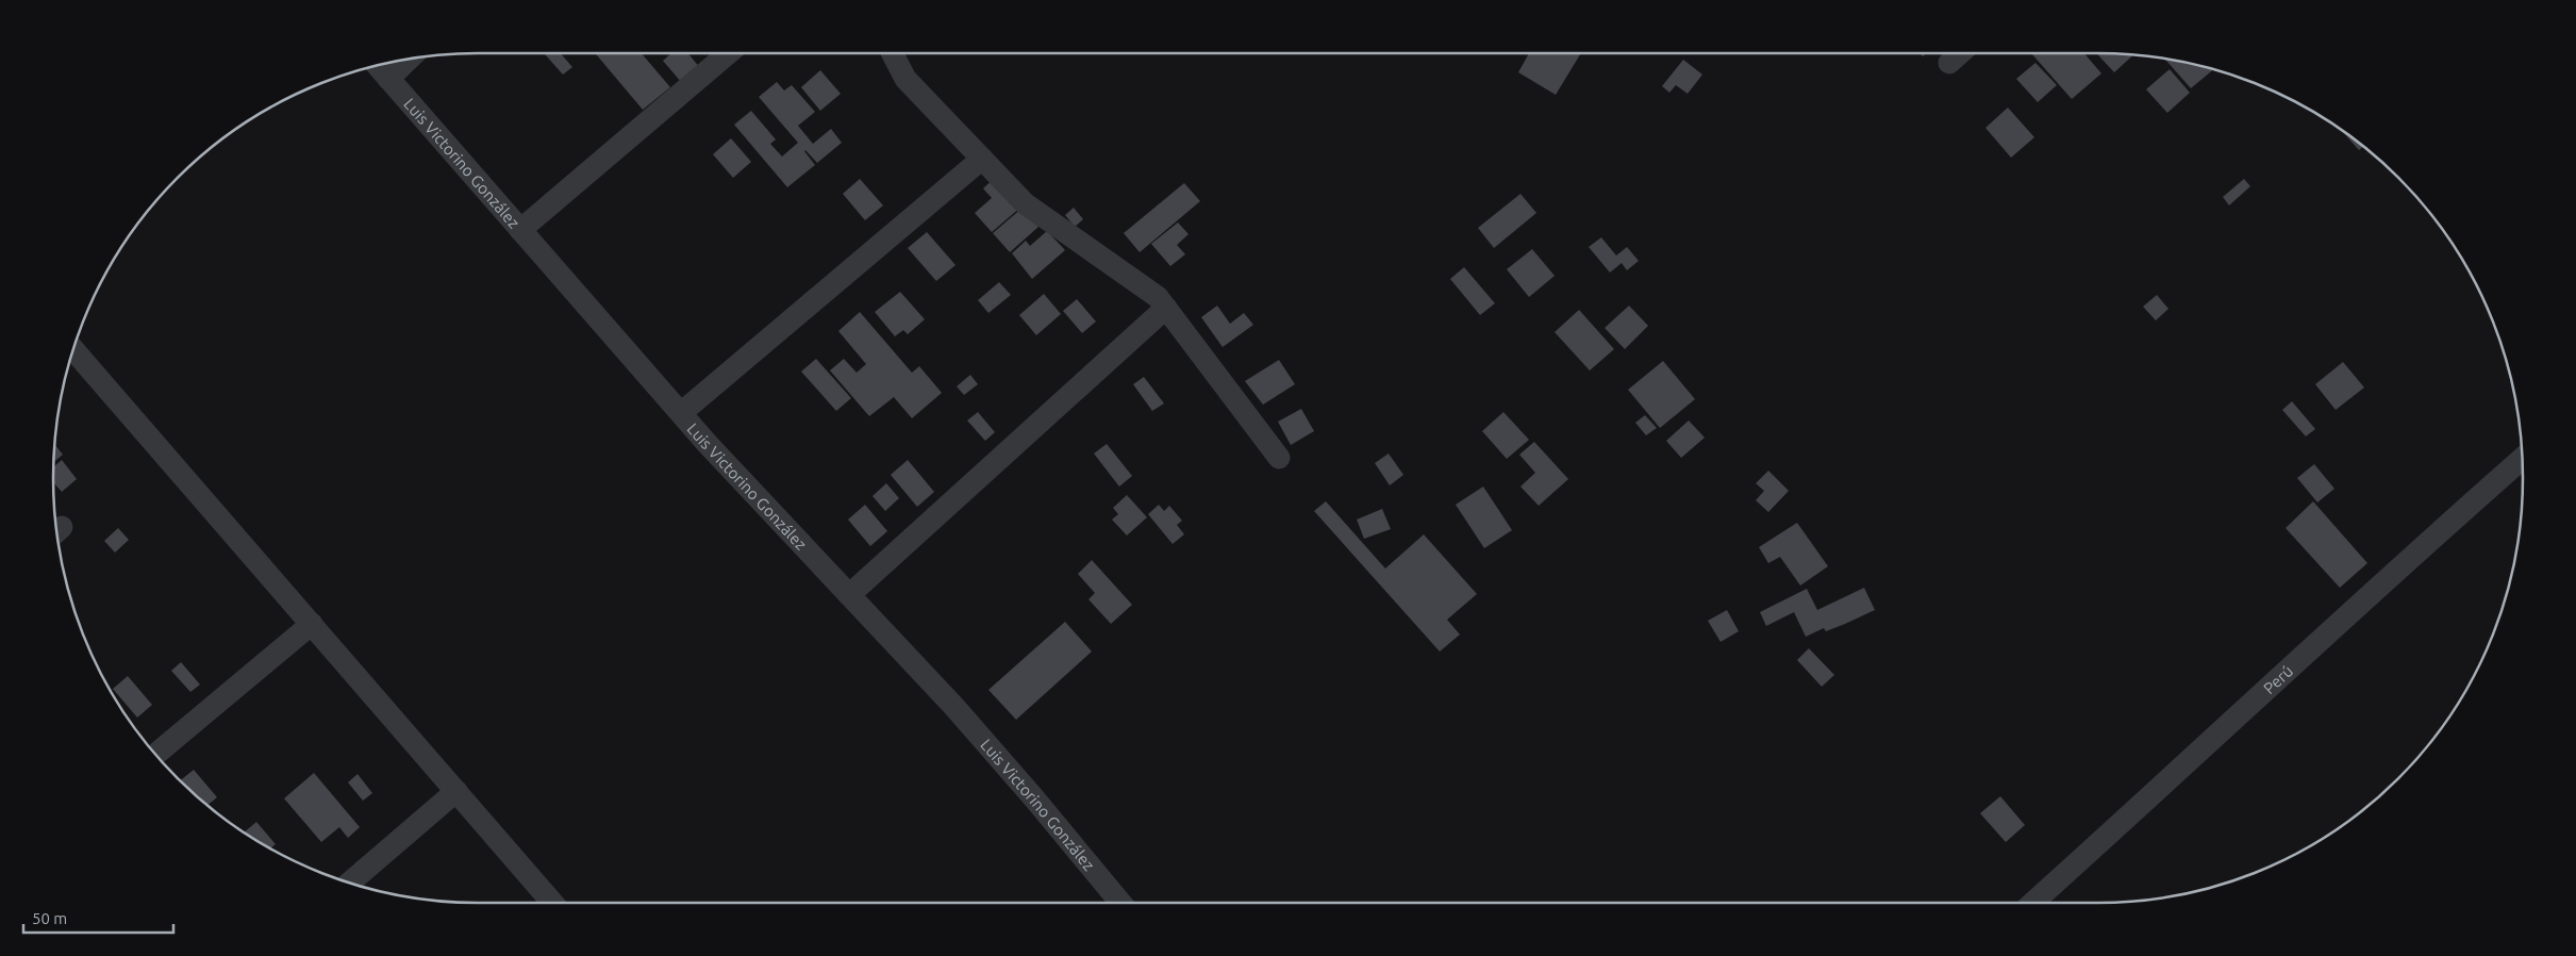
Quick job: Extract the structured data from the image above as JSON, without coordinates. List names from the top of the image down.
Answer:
{
  "streets": {
    "street": ["Luis Victorino González", "Perú"]
  },
  "scale_bar": "50 m"
}
